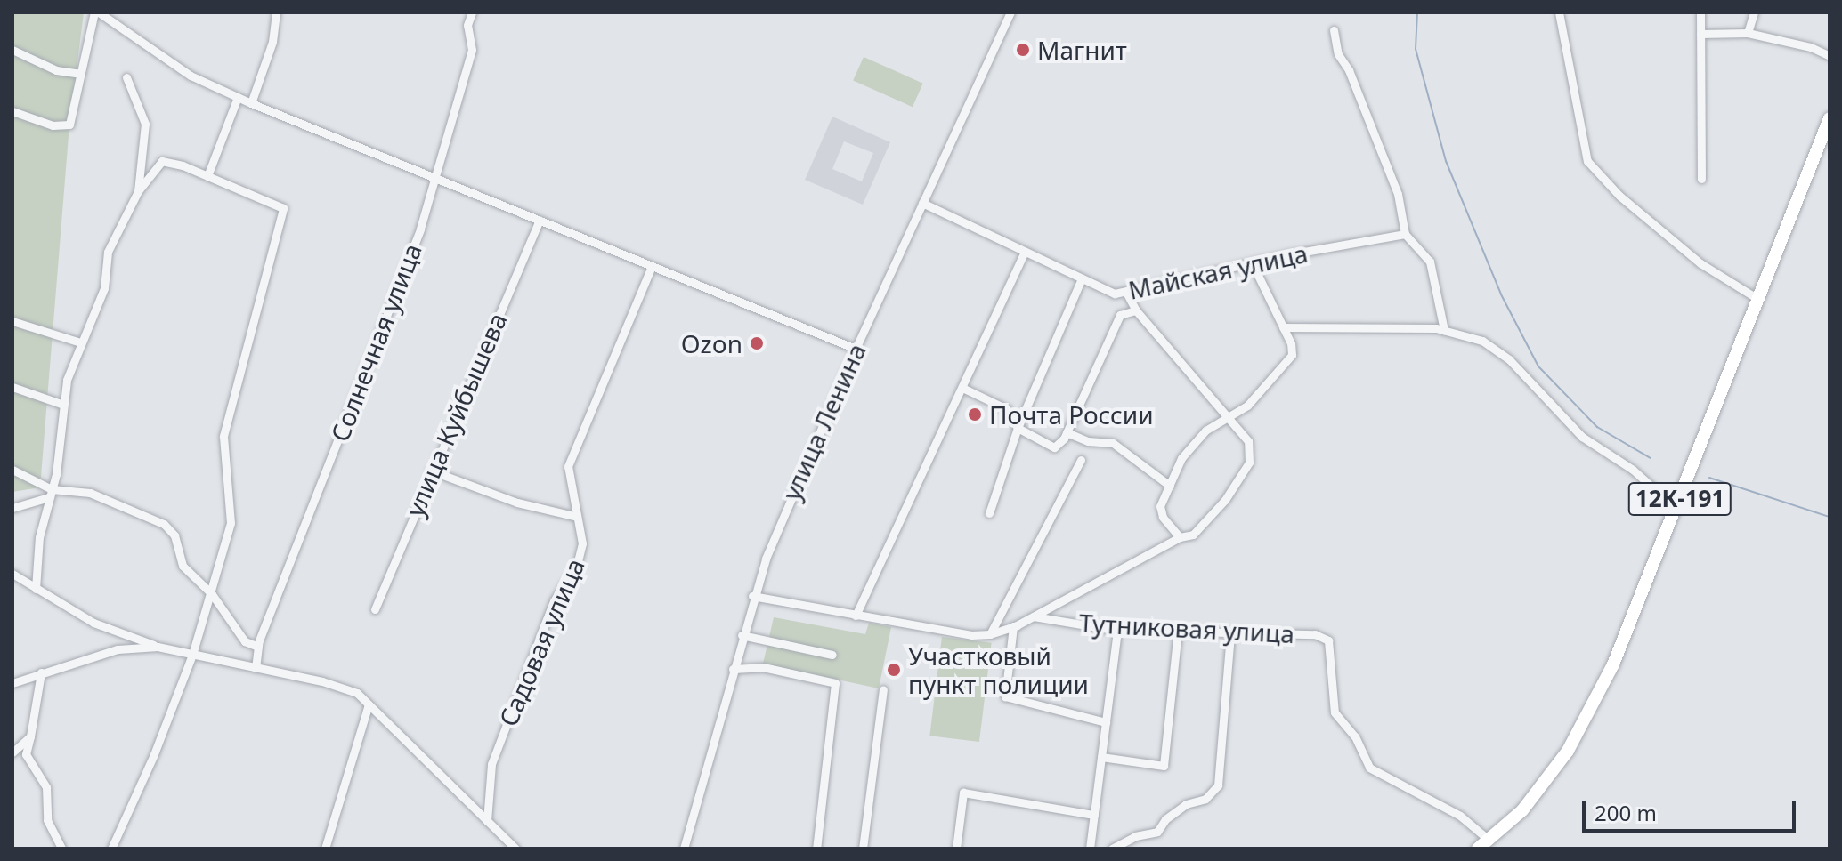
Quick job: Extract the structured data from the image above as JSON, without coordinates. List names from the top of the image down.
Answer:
{
  "streets": {
    "main road": ["12К-191"],
    "street": [
      "Майская улица",
      "Солнечная улица",
      "улица Куйбышева",
      "улица Ленина",
      "Тутниковая улица",
      "Садовая улица"
    ]
  },
  "crossings": [
    ["Майская улица", "улица Ленина"],
    ["12К-191", "Тутниковая улица"]
  ],
  "places": [
    "Магнит",
    "Ozon",
    "Почта России",
    "Участковый пункт полиции"
  ],
  "scale_bar": "200 m"
}
